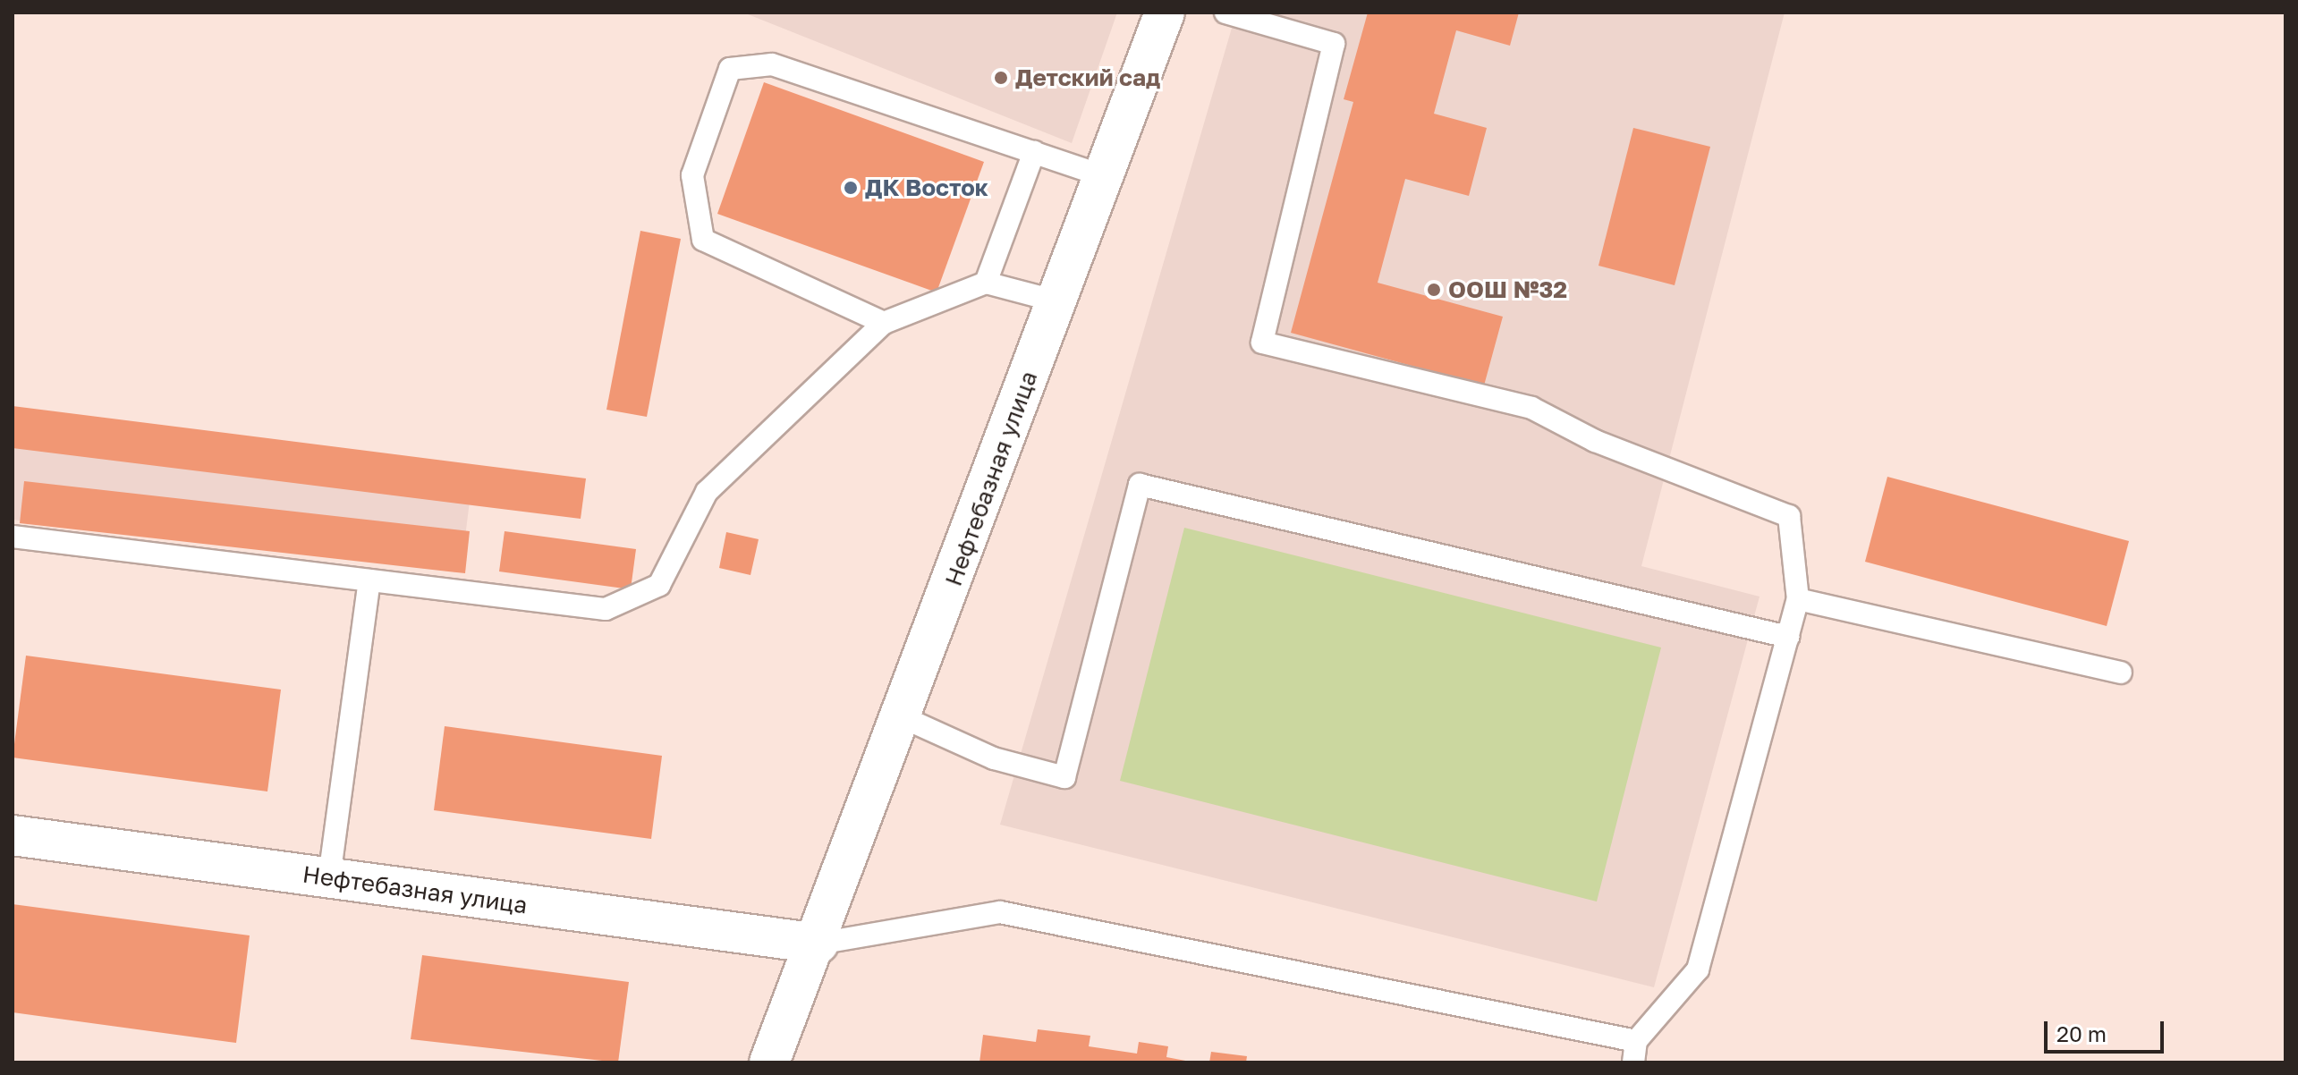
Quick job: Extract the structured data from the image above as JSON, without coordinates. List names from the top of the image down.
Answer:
{
  "streets": {
    "street": ["Нефтебазная улица"]
  },
  "places": ["Детский сад", "ДК Восток", "ООШ №32"],
  "scale_bar": "20 m"
}
